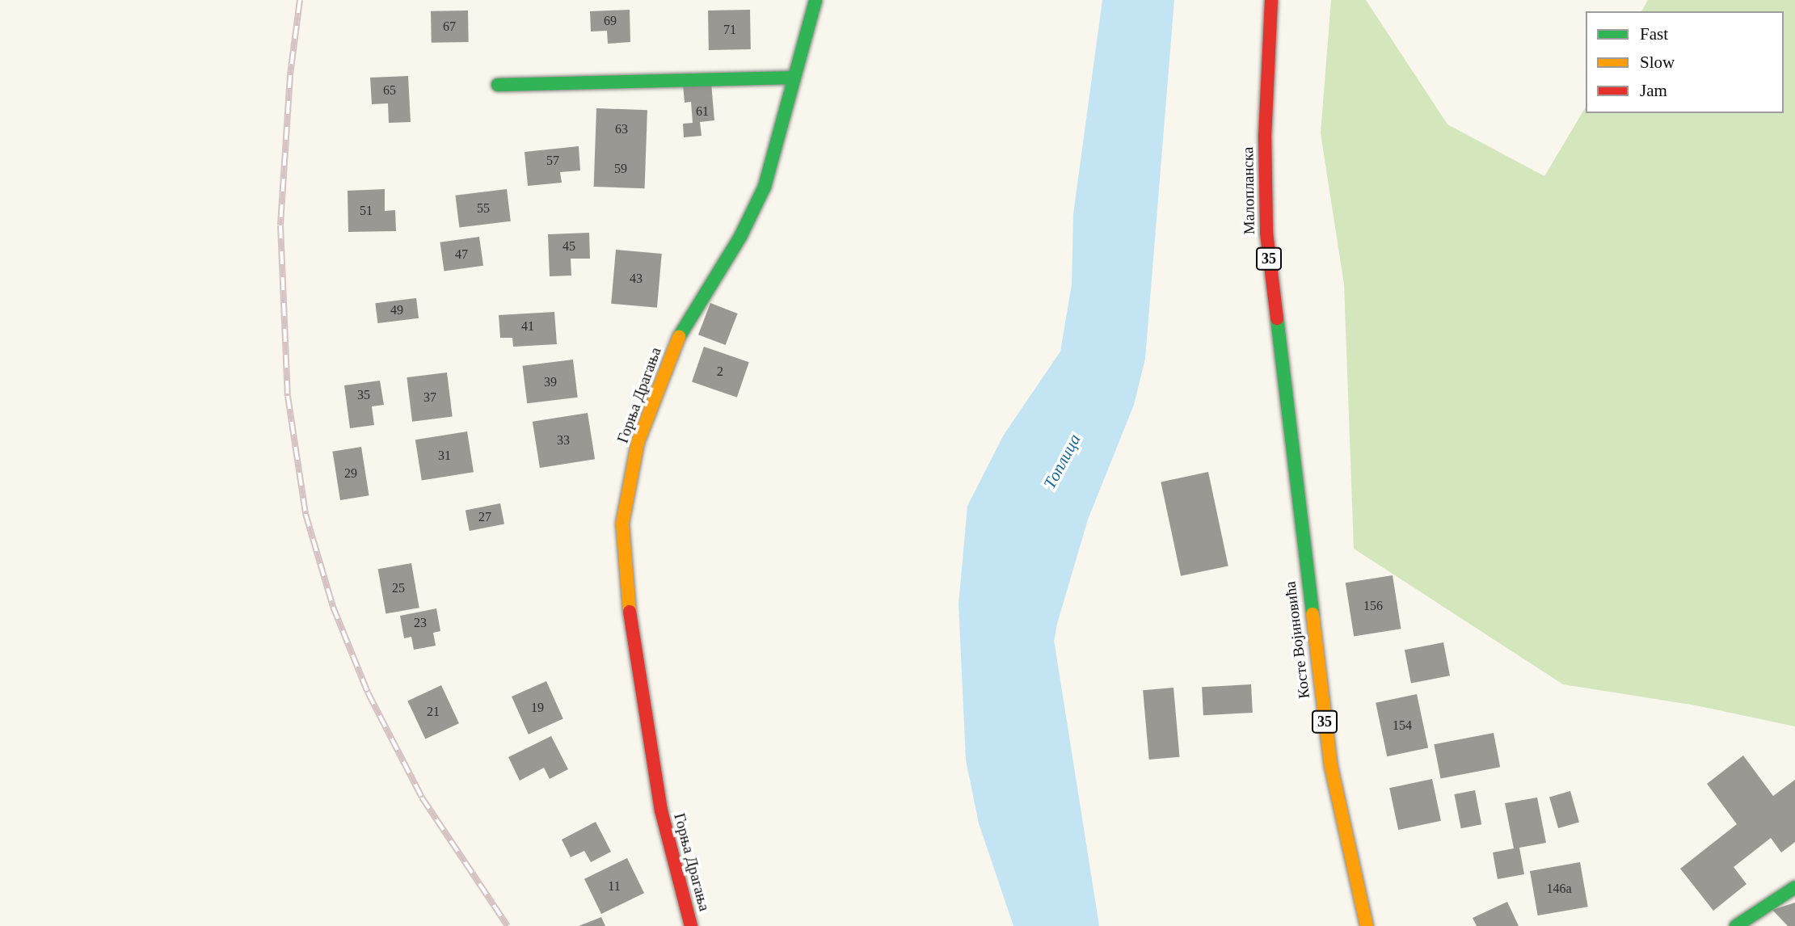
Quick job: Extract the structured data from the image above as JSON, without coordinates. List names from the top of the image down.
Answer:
{
  "streets": {
    "street": [
      "Малопланска",
      "35",
      "Горња Драгања",
      "Косте Војиновића"
    ]
  },
  "crossings": [
    ["Малопланска", "Косте Војиновића"]
  ],
  "water": ["Топлица"],
  "house_numbers": [
    "69",
    "67",
    "71",
    "65",
    "61",
    "63",
    "57",
    "59",
    "55",
    "51",
    "45",
    "47",
    "43",
    "49",
    "41",
    "2",
    "39",
    "35",
    "37",
    "33",
    "31",
    "29",
    "27",
    "25",
    "156",
    "23",
    "19",
    "21",
    "154",
    "11",
    "146a"
  ],
  "legend": ["Fast", "Slow", "Jam"]
}
